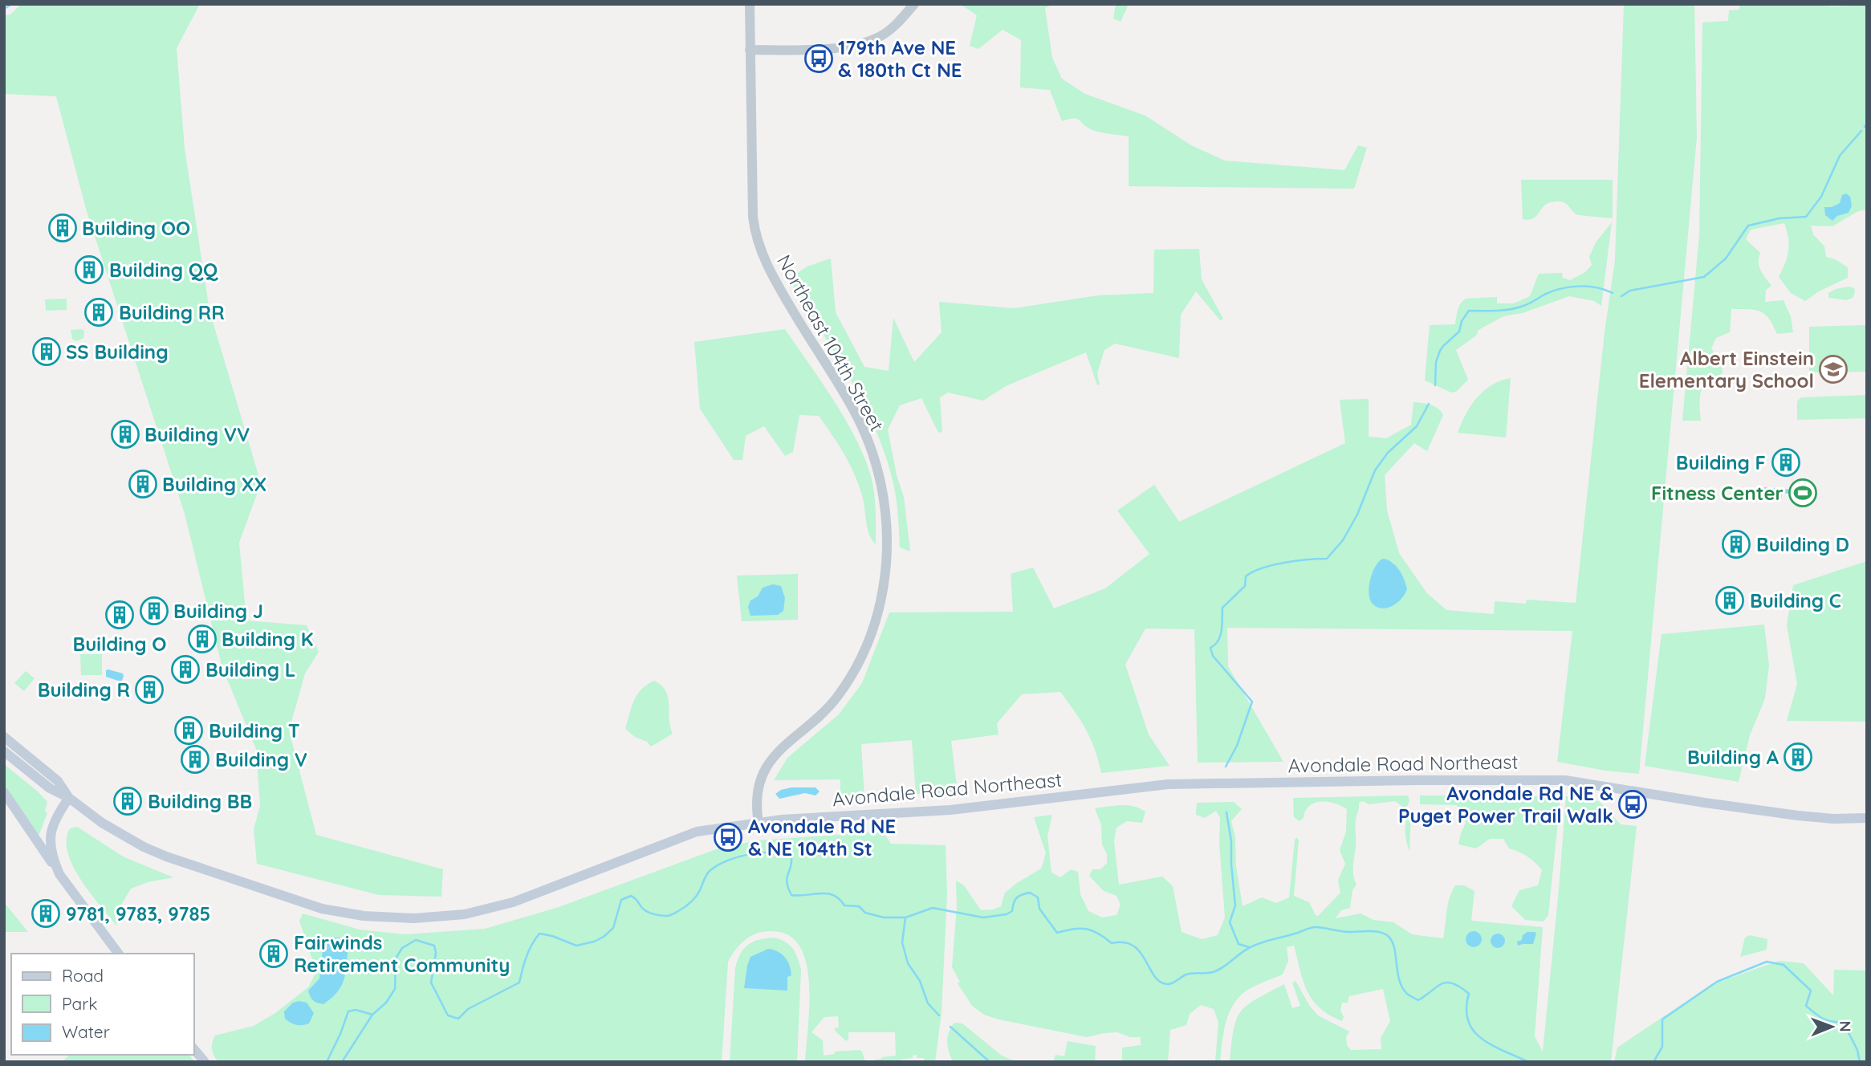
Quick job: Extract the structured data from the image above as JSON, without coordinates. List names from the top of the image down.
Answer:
{
  "streets": {
    "main road": ["Avondale Road Northeast"],
    "street": ["Northeast 104th Street"]
  },
  "crossings": [
    ["Northeast 104th Street", "Avondale Road Northeast"]
  ],
  "places": {
    "bus stop": ["179th Ave NE & 180th Ct NE", "Avondale Rd NE & Puget Power Trail Walk", "Avondale Rd NE & NE 104th St"],
    "building": [
      "Building OO",
      "Building QQ",
      "Building RR",
      "SS Building",
      "Building VV",
      "Building F",
      "Building XX",
      "Building D",
      "Building C",
      "Building J",
      "Building O",
      "Building K",
      "Building L",
      "Building R",
      "Building T",
      "Building A",
      "Building V",
      "Building BB",
      "9781, 9783, 9785",
      "Fairwinds Retirement Community"
    ],
    "school or university": ["Albert Einstein Elementary School"],
    "sports": ["Fitness Center"]
  },
  "legend": ["Road", "Park", "Water"],
  "north": "right"
}
